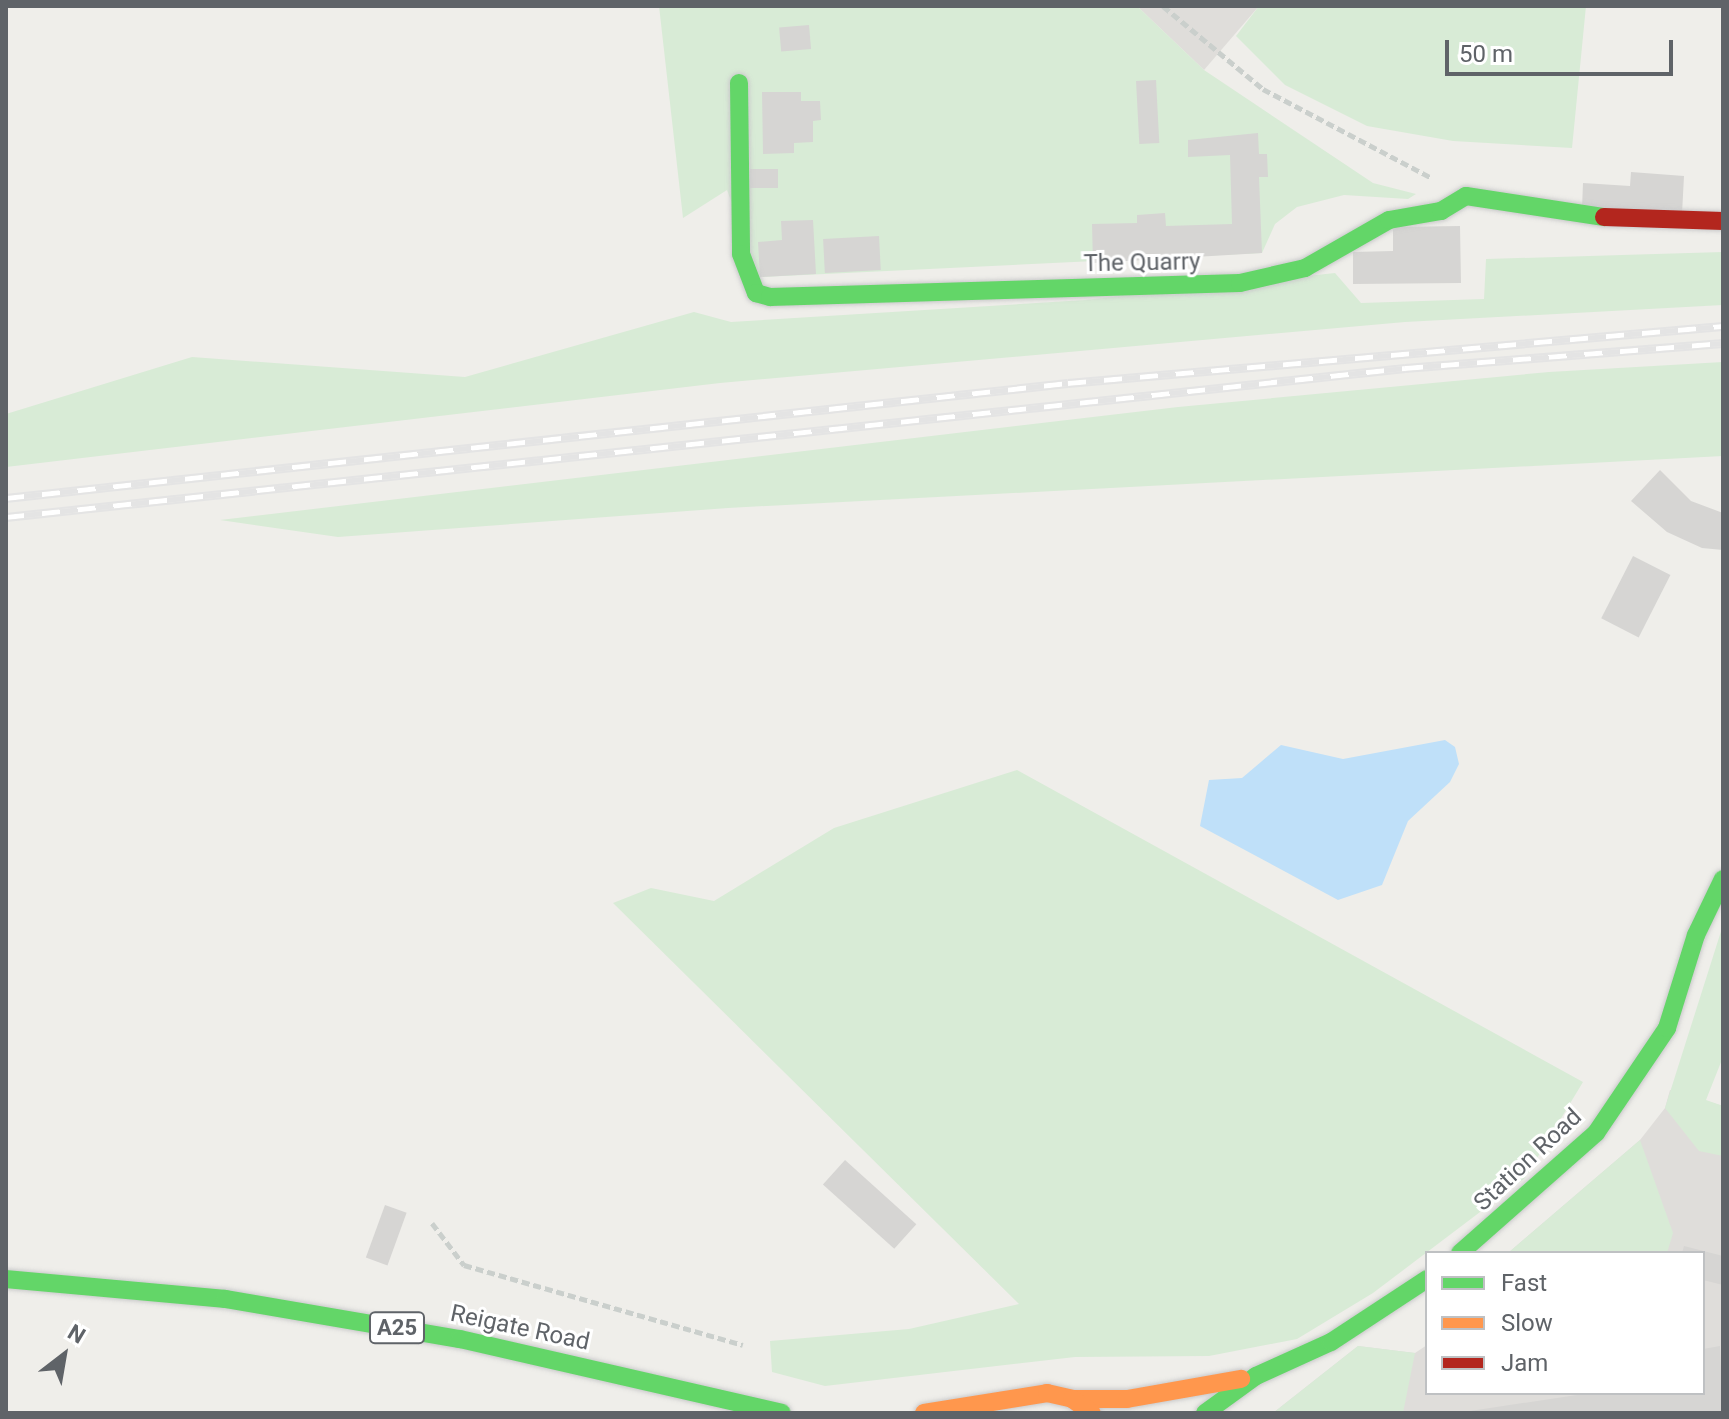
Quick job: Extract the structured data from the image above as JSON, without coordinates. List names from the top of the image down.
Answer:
{
  "streets": {
    "main road": [
      "The Quarry",
      "Station Road",
      "A25",
      "Reigate Road"
    ]
  },
  "legend": ["Fast", "Slow", "Jam"],
  "scale_bar": "50 m",
  "north": "top right"
}
